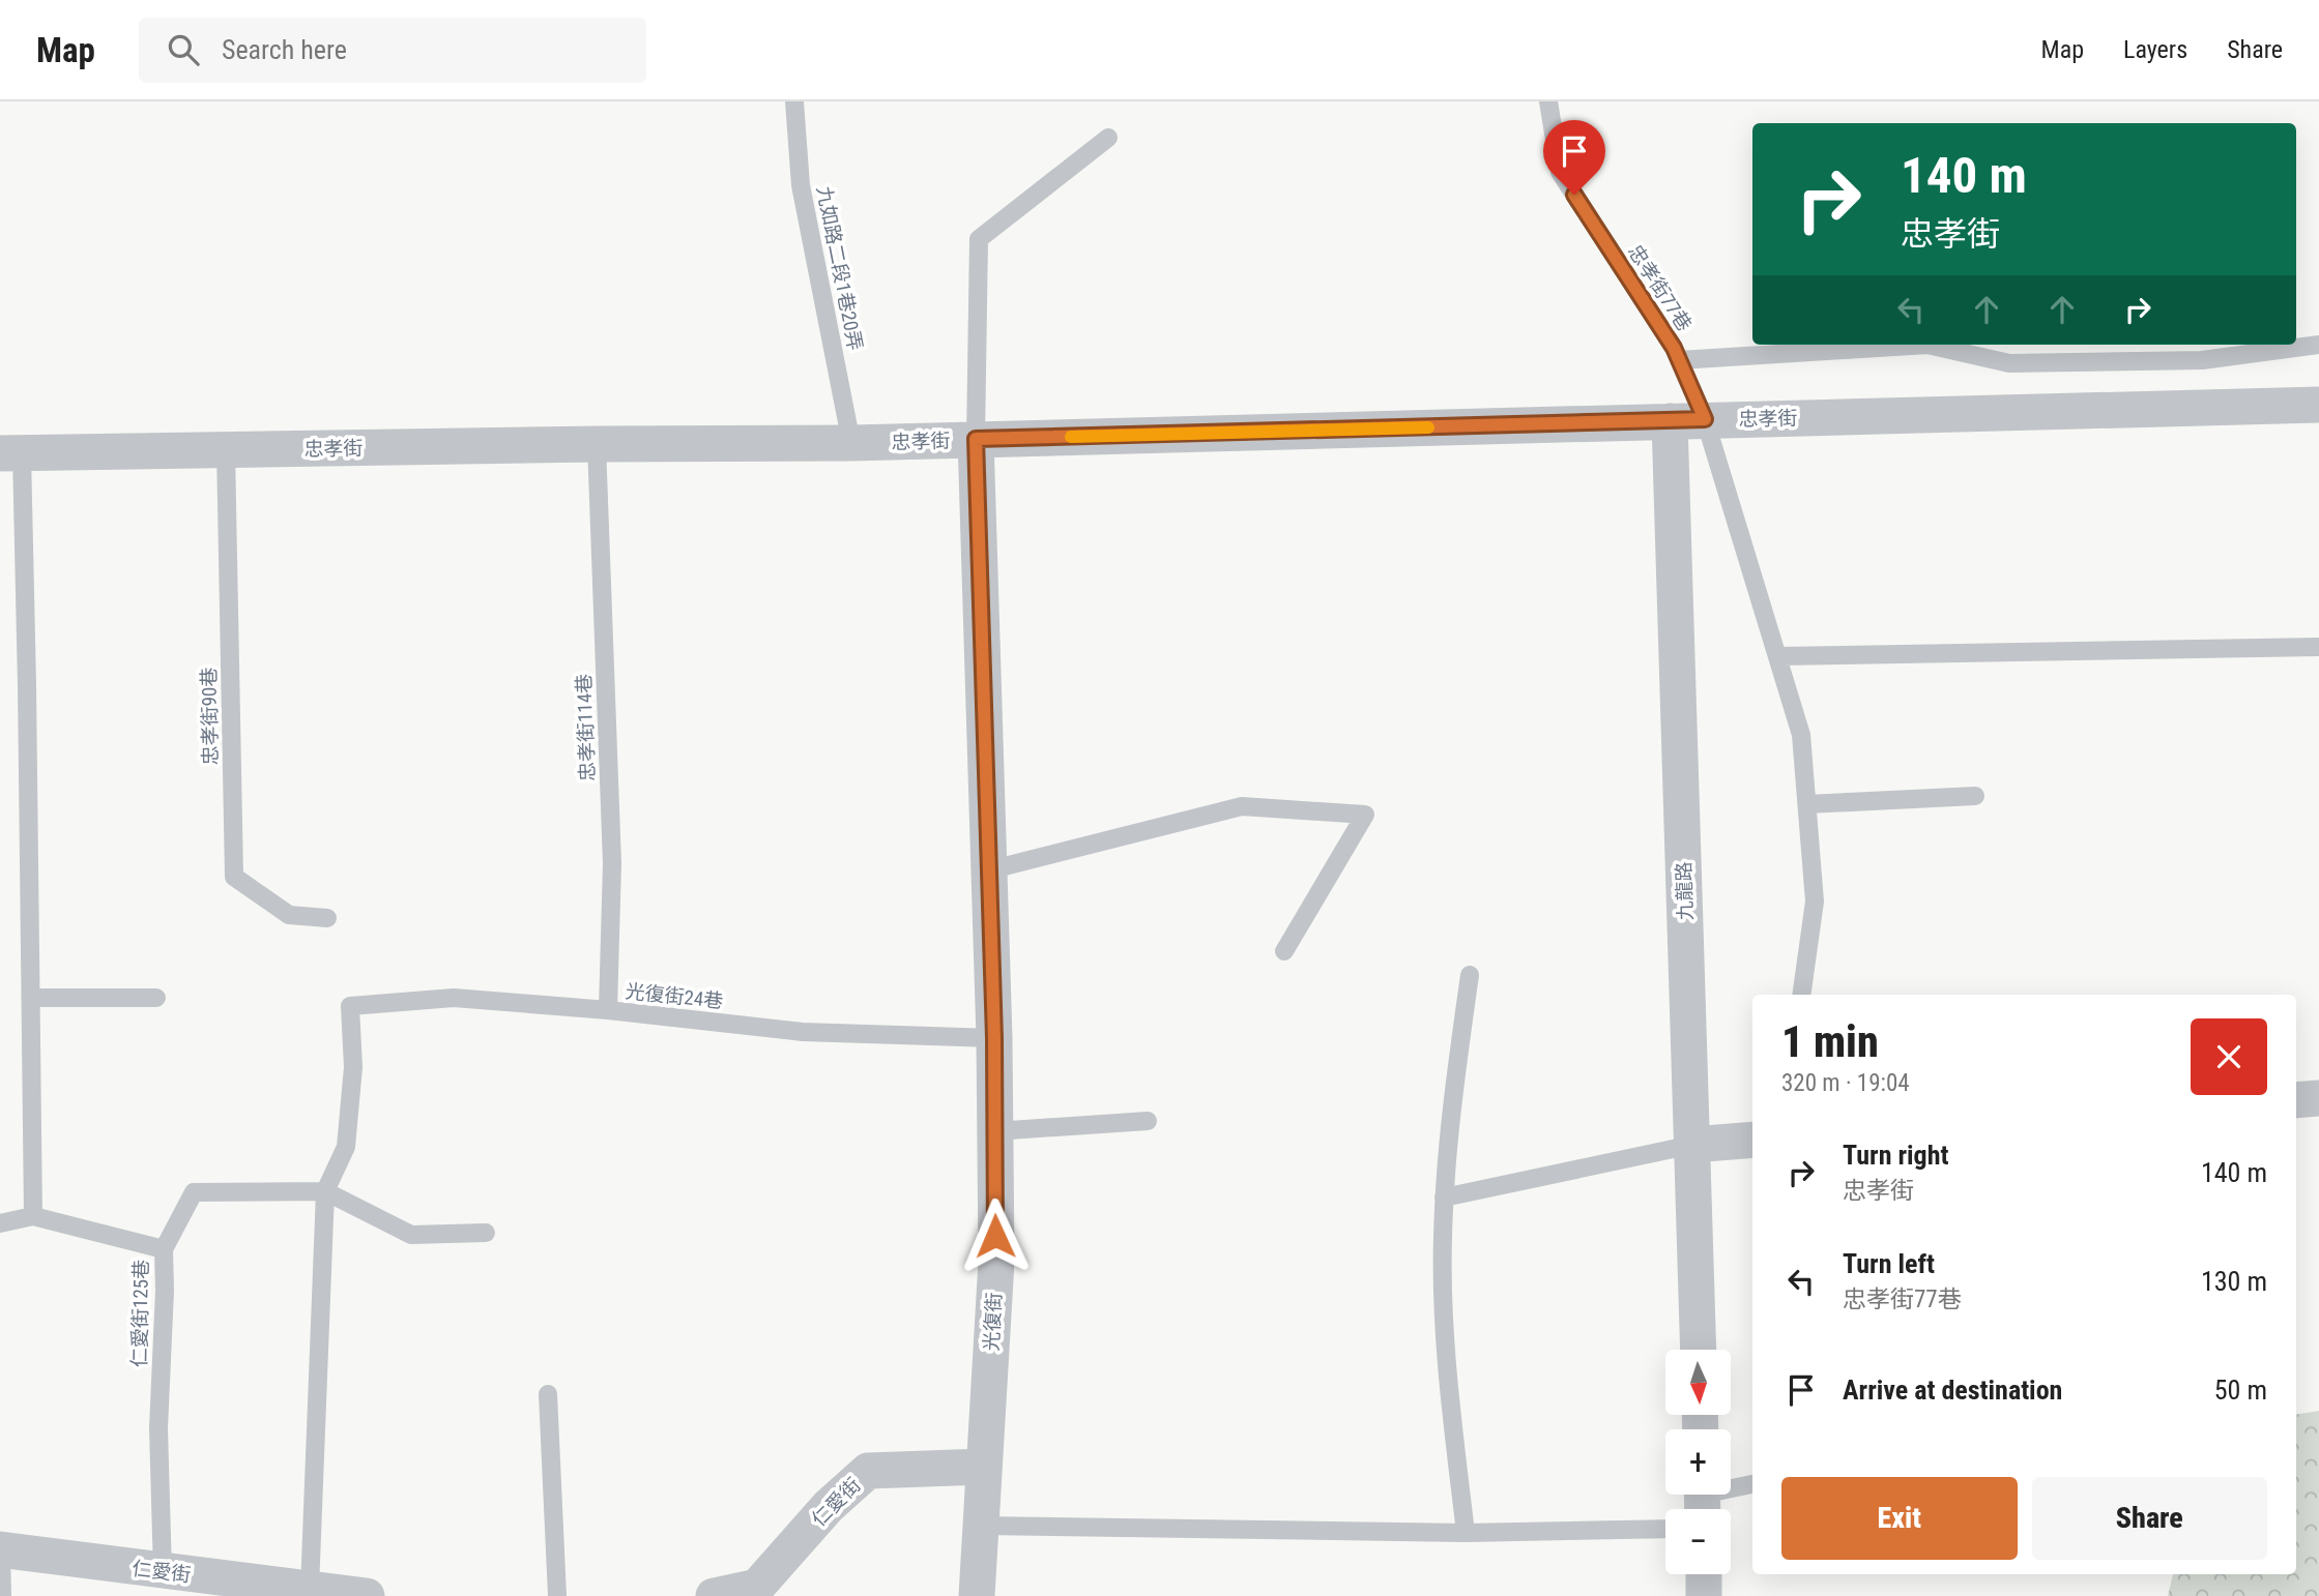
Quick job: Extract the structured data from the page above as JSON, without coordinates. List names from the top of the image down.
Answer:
{
  "streets": {
    "street": [
      "忠孝街",
      "九龍路",
      "光復街",
      "仁愛街"
    ],
    "lane": [
      "九如路二段1巷20弄",
      "忠孝街77巷",
      "忠孝街90巷",
      "忠孝街114巷",
      "光復街24巷",
      "仁愛街125巷"
    ]
  },
  "crossings": [
    ["九如路二段1巷20弄", "忠孝街"],
    ["忠孝街77巷", "忠孝街"],
    ["忠孝街", "忠孝街90巷"],
    ["忠孝街", "忠孝街114巷"],
    ["忠孝街", "九龍路"],
    ["忠孝街", "光復街"],
    ["忠孝街114巷", "光復街24巷"],
    ["光復街24巷", "仁愛街125巷"],
    ["光復街24巷", "光復街"],
    ["仁愛街125巷", "仁愛街"],
    ["光復街", "仁愛街"]
  ],
  "north": "bottom",
  "page": {
    "header": "Map",
    "search": "Search here",
    "nav": ["Map", "Layers", "Share"],
    "turn": ["140 m", "忠孝街"],
    "heading": ["1 min", "320 m · 19:04"],
    "list": [
      {
        "name": "Turn right",
        "note": "忠孝街",
        "value": "140 m"
      },
      {
        "name": "Turn left",
        "note": "忠孝街77巷",
        "value": "130 m"
      },
      {
        "name": "Arrive at destination",
        "value": "50 m"
      }
    ],
    "map_buttons": ["+", "−"],
    "buttons": ["Exit", "Share"]
  }
}
